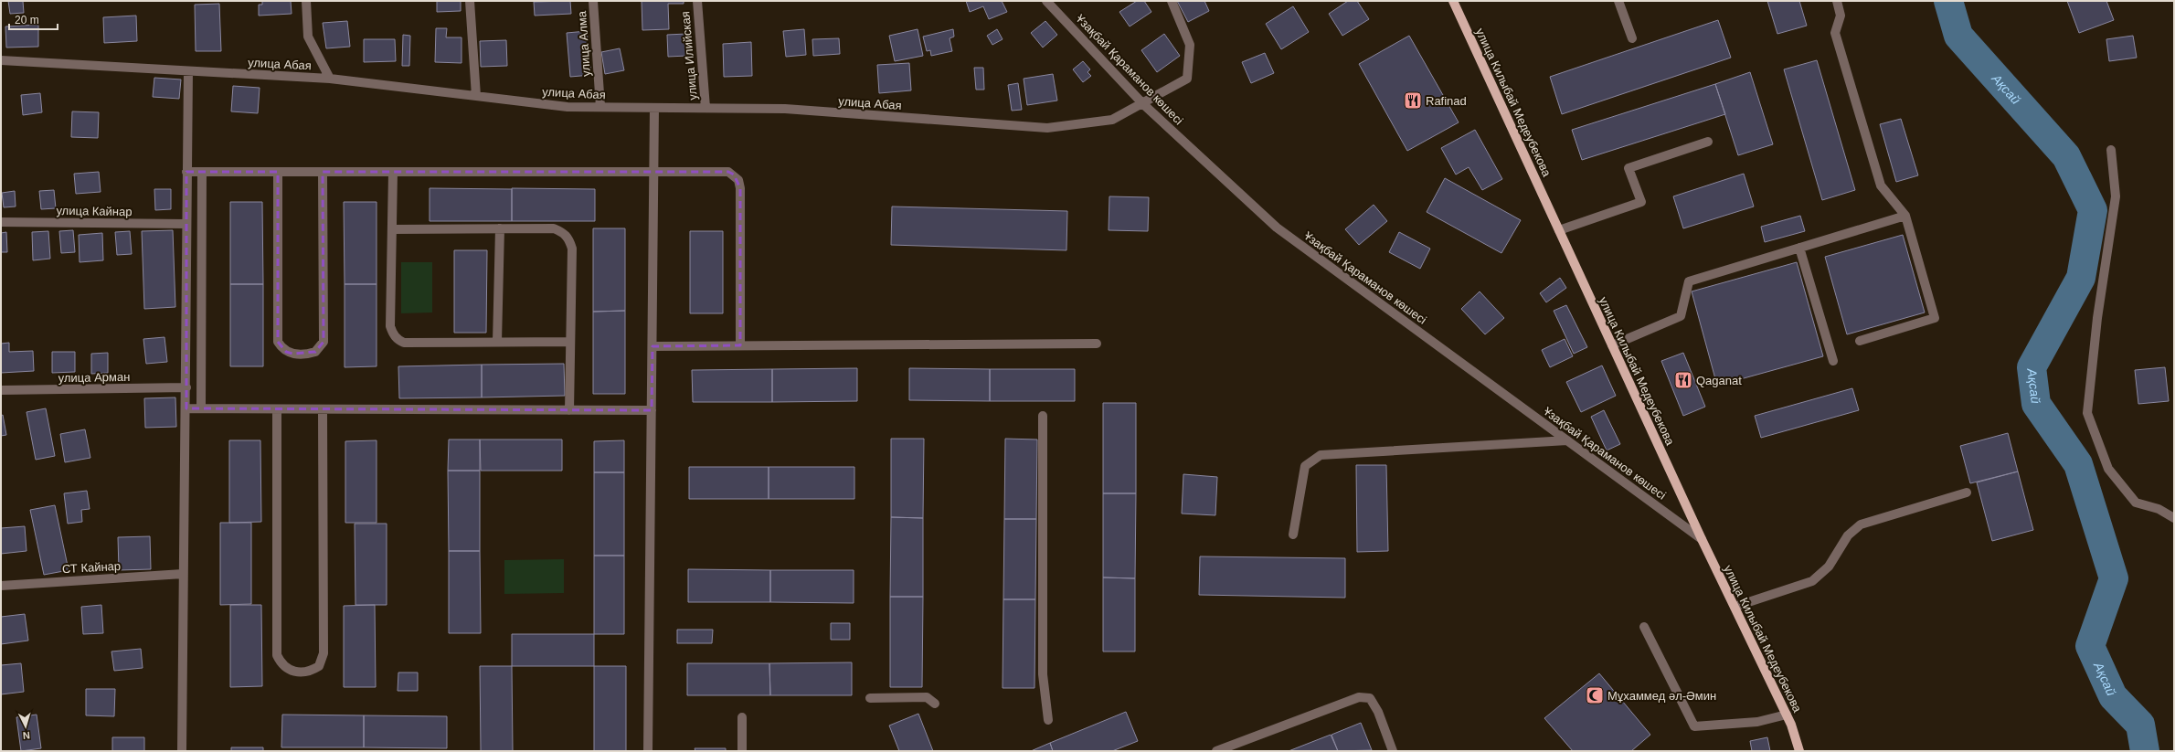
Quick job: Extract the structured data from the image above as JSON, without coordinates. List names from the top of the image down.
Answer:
{
  "streets": {
    "main road": ["улица Килыбай Медеубекова"],
    "street": [
      "улица Алма",
      "улица Илийская",
      "улица Абая",
      "Ұзақбай Қараманов көшесі",
      "улица Кайнар",
      "улица Арман",
      "СТ Кайнар"
    ]
  },
  "crossings": [
    ["улица Алма", "улица Абая"],
    ["улица Илийская", "улица Абая"],
    ["улица Абая", "Ұзақбай Қараманов көшесі"],
    ["Ұзақбай Қараманов көшесі", "улица Килыбай Медеубекова"]
  ],
  "water": ["Ақсай"],
  "places": {
    "restaurant": ["Rafinad", "Qaganat"],
    "mosque": ["Мұхаммед әл-Әмин"]
  },
  "scale_bar": "20 m",
  "north": "bottom"
}
